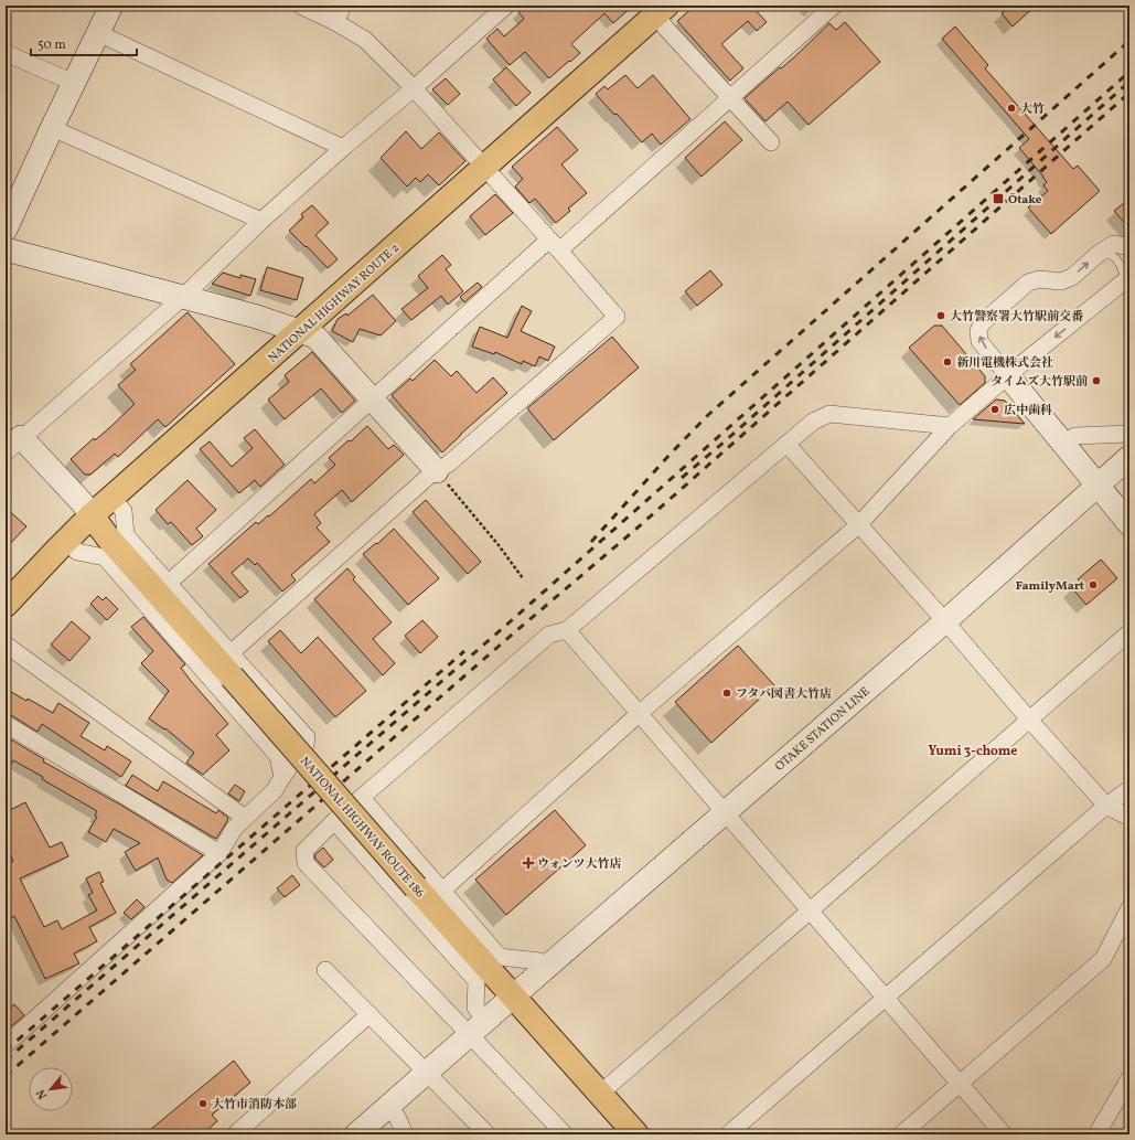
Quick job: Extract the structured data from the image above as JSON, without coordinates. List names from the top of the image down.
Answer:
{
  "streets": {
    "highway": ["NATIONAL HIGHWAY ROUTE 2", "NATIONAL HIGHWAY ROUTE 186"],
    "street": ["OTAKE STATION LINE"]
  },
  "crossings": [
    ["NATIONAL HIGHWAY ROUTE 2", "NATIONAL HIGHWAY ROUTE 186"],
    ["OTAKE STATION LINE", "NATIONAL HIGHWAY ROUTE 186"]
  ],
  "districts": ["Yumi 3-chome"],
  "places": {
    "other": [
      "大竹",
      "大竹警察署大竹駅前交番",
      "新川電機株式会社",
      "タイムズ大竹駅前",
      "広中歯科",
      "FamilyMart",
      "フタバ図書大竹店",
      "大竹市消防本部"
    ],
    "transit": ["Ōtake"],
    "health": ["ウォンツ大竹店"]
  },
  "scale_bar": "50 m",
  "north": "bottom left"
}
